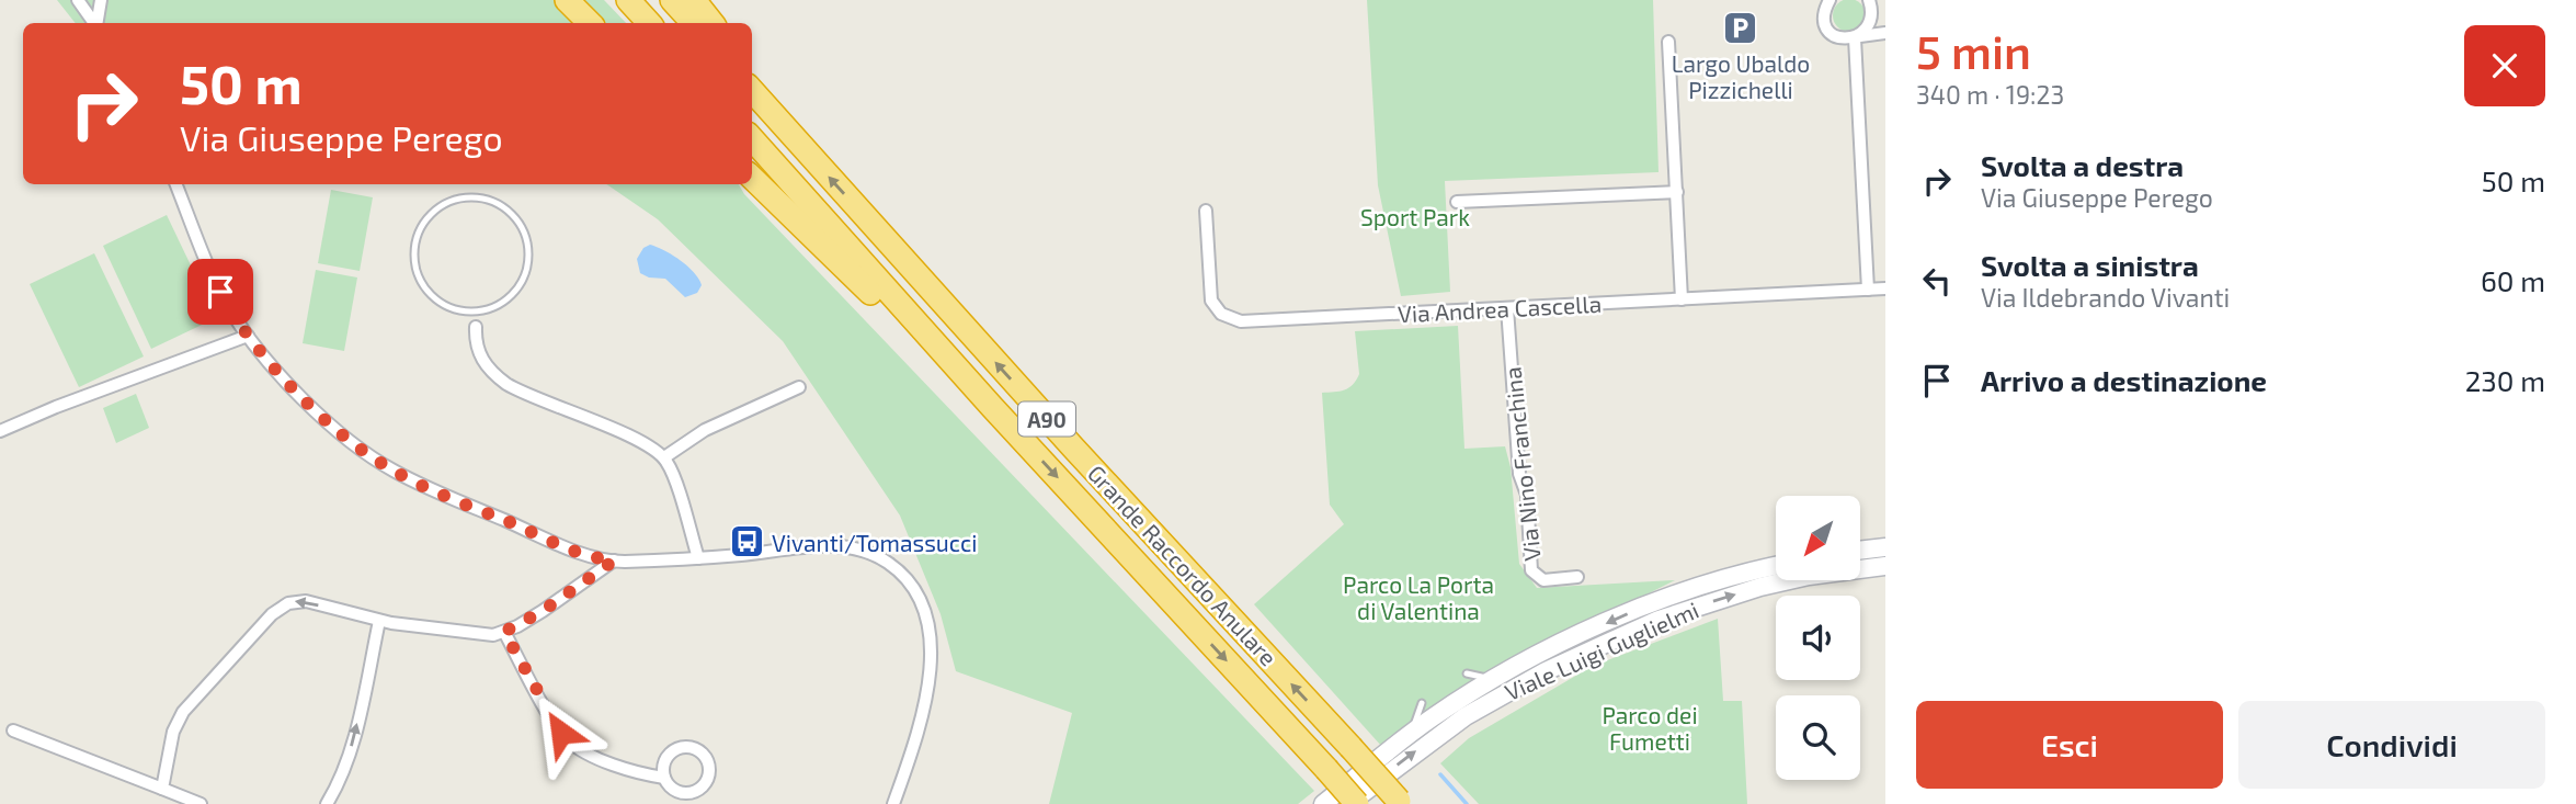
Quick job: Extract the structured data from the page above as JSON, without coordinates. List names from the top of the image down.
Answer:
{
  "streets": {
    "highway": ["A90", "Grande Raccordo Anulare"],
    "street": ["Via Andrea Cascella", "Via Nino Franchina", "Viale Luigi Guglielmi"]
  },
  "crossings": [
    ["Via Andrea Cascella", "Via Nino Franchina"]
  ],
  "parks": ["Sport Park", "Parco La Porta di Valentina", "Parco dei Fumetti"],
  "places": {
    "parking": ["Largo Ubaldo Pizzichelli"],
    "bus stop": ["Vivanti/Tomassucci"]
  },
  "north": "bottom left",
  "page": {
    "heading": ["5 min", "340 m · 19:23"],
    "turn": ["50 m", "Via Giuseppe Perego"],
    "list": [
      {
        "name": "Svolta a destra",
        "note": "Via Giuseppe Perego",
        "value": "50 m"
      },
      {
        "name": "Svolta a sinistra",
        "note": "Via Ildebrando Vivanti",
        "value": "60 m"
      },
      {
        "name": "Arrivo a destinazione",
        "value": "230 m"
      }
    ],
    "buttons": ["Esci", "Condividi"]
  }
}
